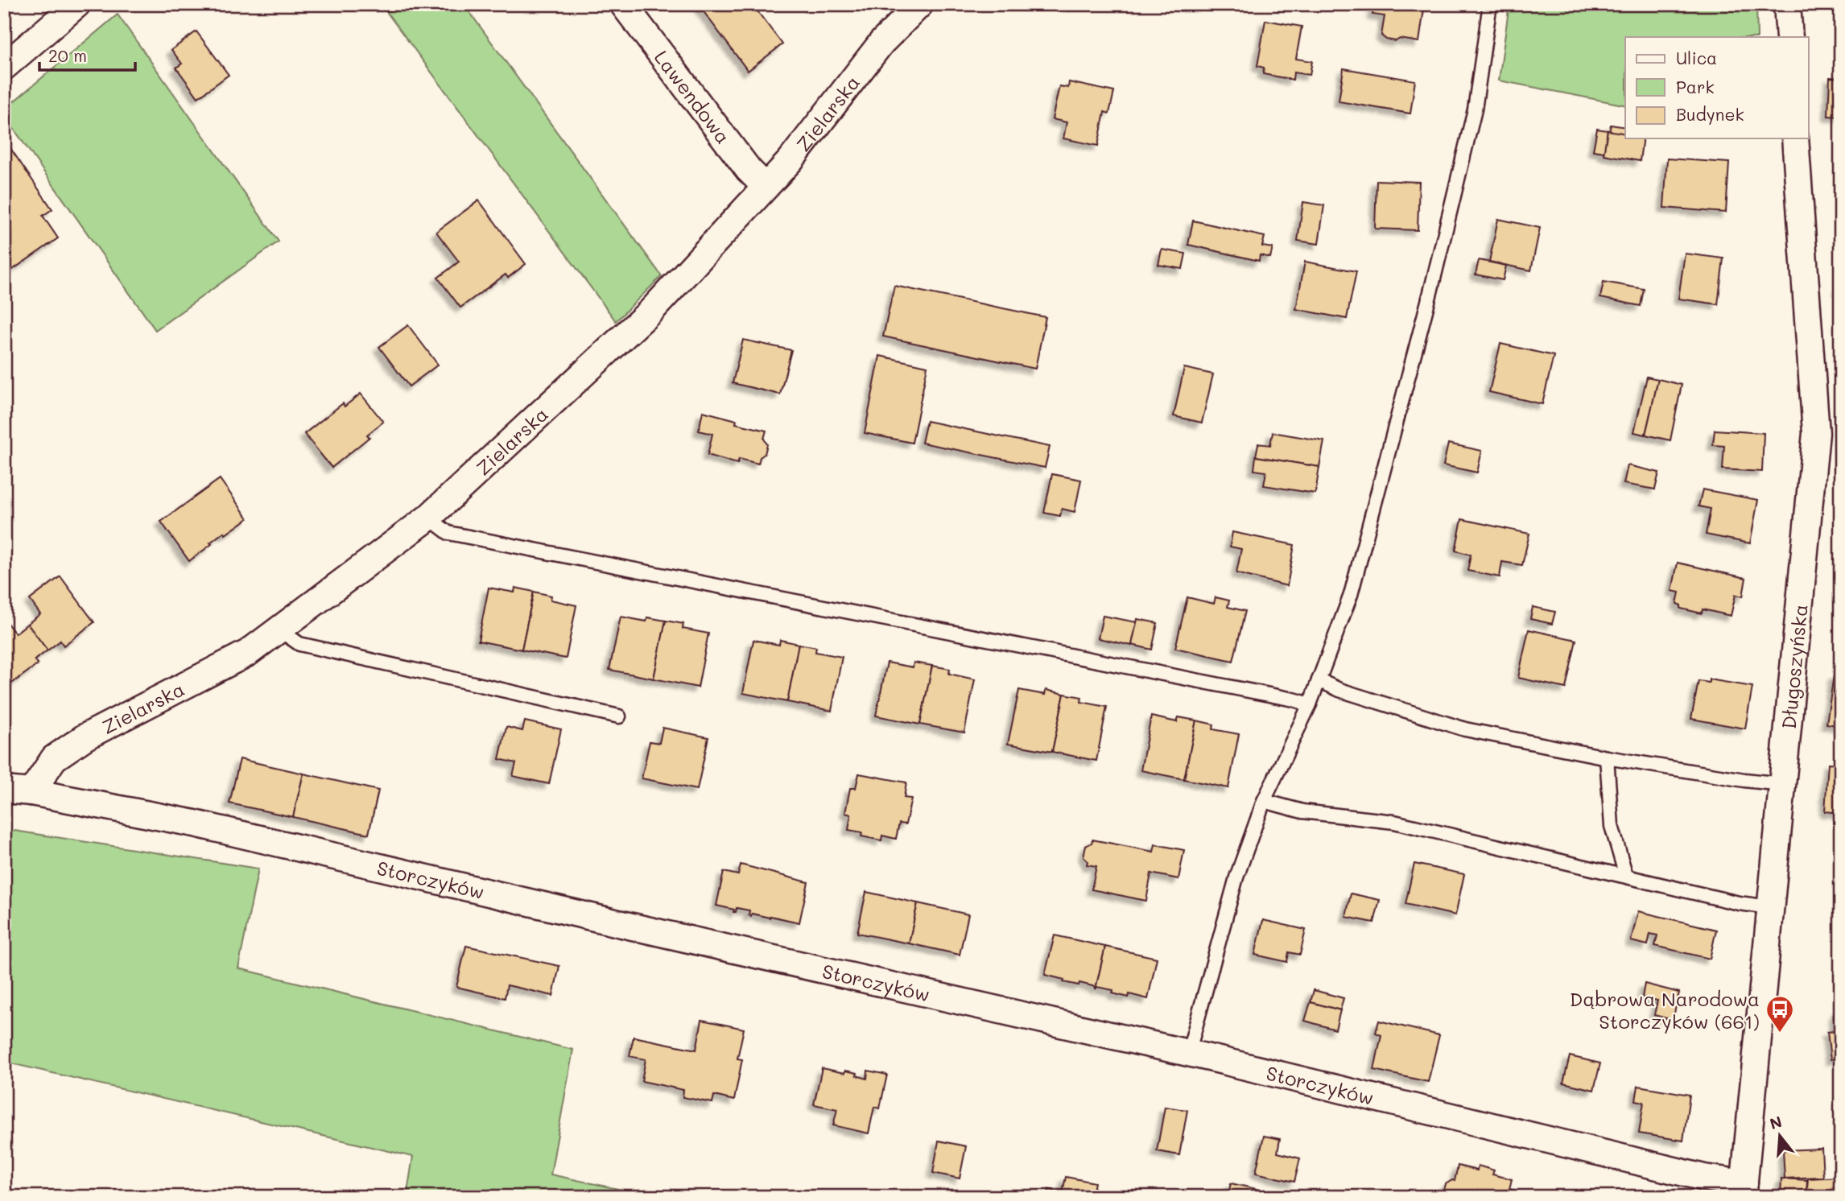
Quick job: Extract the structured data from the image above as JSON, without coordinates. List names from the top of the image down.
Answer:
{
  "streets": {
    "street": [
      "Lawendowa",
      "Zielarska",
      "Długoszyńska",
      "Storczyków"
    ]
  },
  "crossings": [
    ["Lawendowa", "Zielarska"],
    ["Zielarska", "Storczyków"],
    ["Długoszyńska", "Storczyków"]
  ],
  "places": {
    "bus stop": ["Dąbrowa Narodowa Storczyków (661)"]
  },
  "legend": ["Ulica", "Park", "Budynek"],
  "scale_bar": "20 m",
  "north": "top"
}
